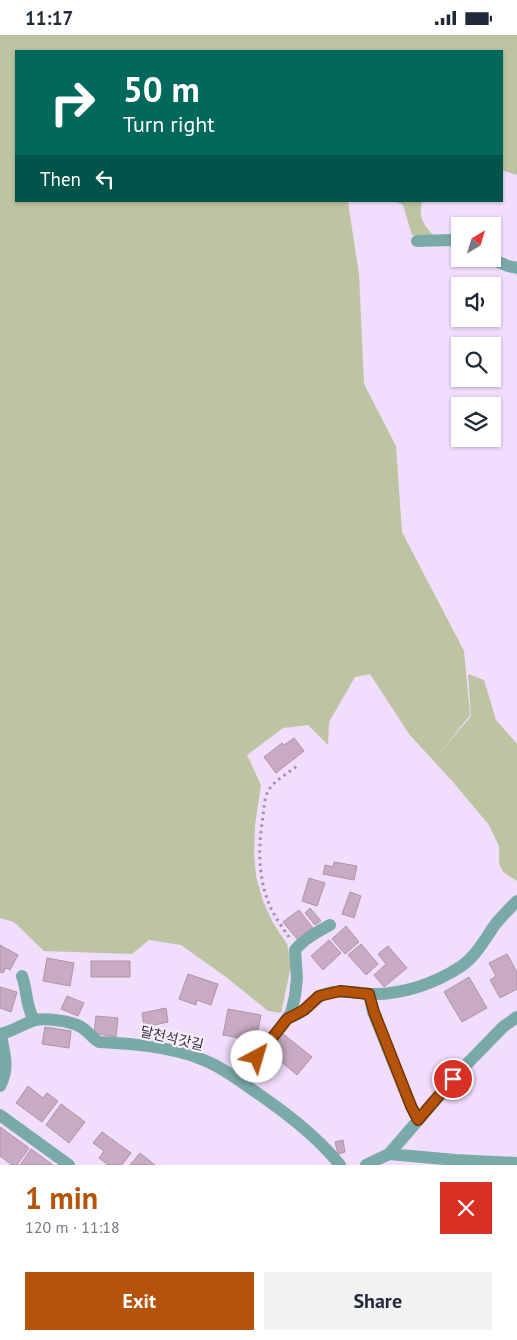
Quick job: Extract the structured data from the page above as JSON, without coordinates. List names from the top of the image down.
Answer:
{
  "streets": {
    "street": ["달천석갓길"]
  },
  "north": "top right",
  "page": {
    "status": "11:17",
    "turn": ["50 m", "Turn right"],
    "then": "Then",
    "heading": ["1 min", "120 m · 11:18"],
    "buttons": ["Exit", "Share"]
  }
}
